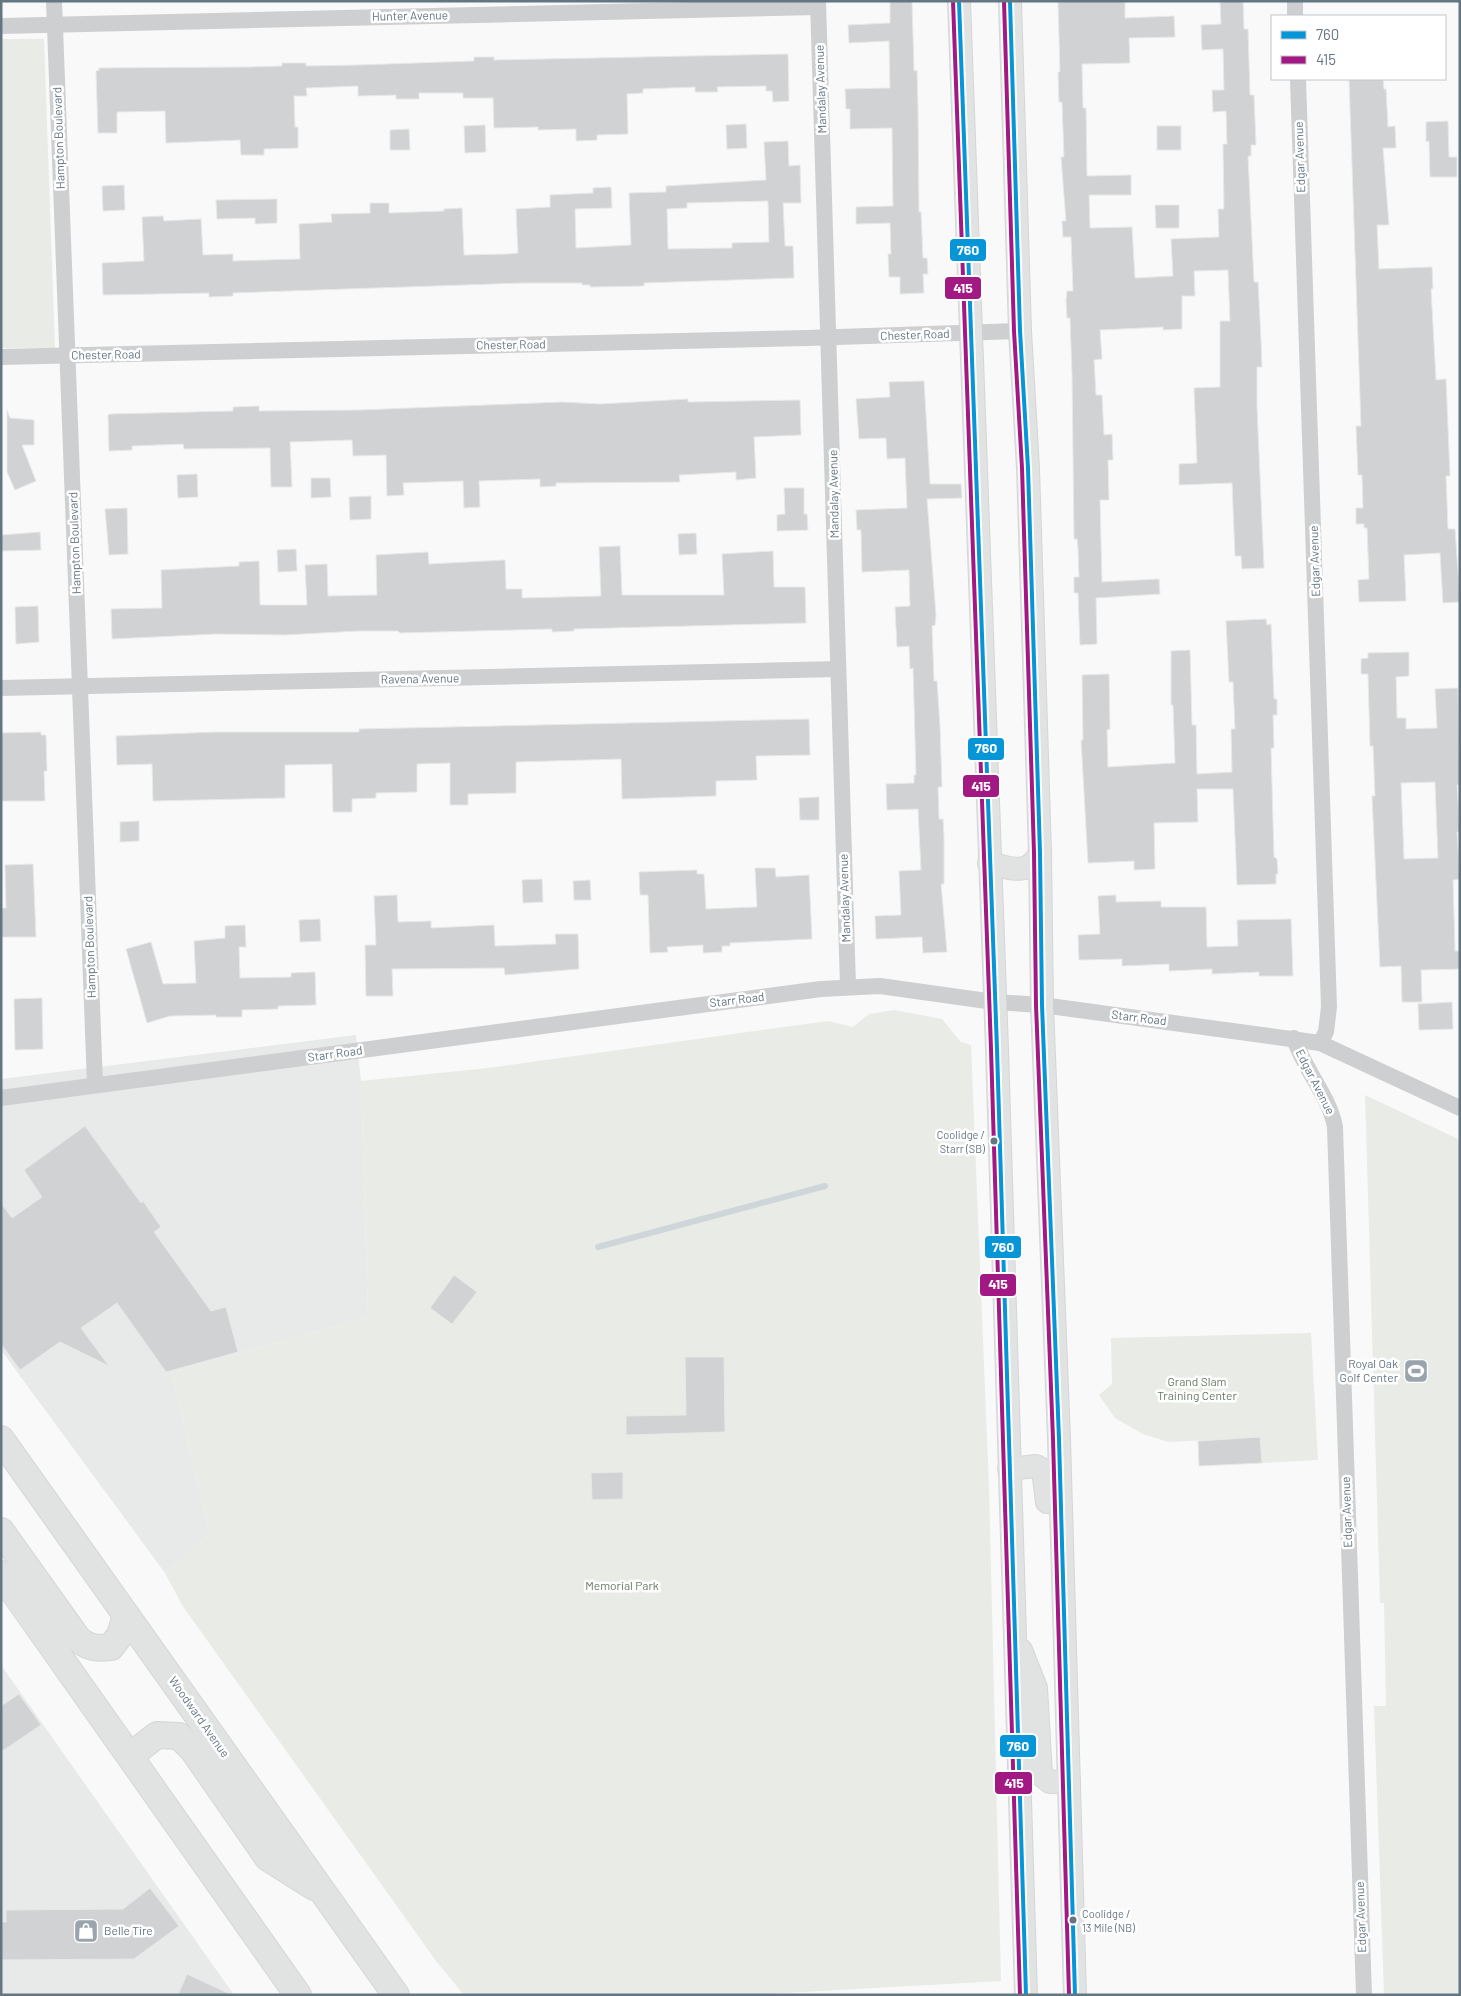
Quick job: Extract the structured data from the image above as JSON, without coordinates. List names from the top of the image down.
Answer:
{
  "streets": {
    "main road": ["Woodward Avenue"],
    "street": [
      "Hunter Avenue",
      "Mandalay Avenue",
      "Hampton Boulevard",
      "Edgar Avenue",
      "Chester Road",
      "Ravena Avenue",
      "Starr Road"
    ]
  },
  "crossings": [
    ["Hunter Avenue", "Mandalay Avenue"],
    ["Hunter Avenue", "Hampton Boulevard"],
    ["Mandalay Avenue", "Chester Road"],
    ["Mandalay Avenue", "Ravena Avenue"],
    ["Mandalay Avenue", "Starr Road"],
    ["Hampton Boulevard", "Chester Road"],
    ["Hampton Boulevard", "Ravena Avenue"],
    ["Hampton Boulevard", "Starr Road"],
    ["Edgar Avenue", "Starr Road"]
  ],
  "parks": ["Grand Slam Training Center", "Memorial Park"],
  "places": {
    "other": ["Coolidge / Starr (SB)", "Coolidge / 13 Mile (NB)"],
    "sports": ["Royal Oak Golf Center"],
    "shop": ["Belle Tire"]
  },
  "lines": ["transit line 760", "transit line 415"],
  "legend": ["760", "415"]
}
